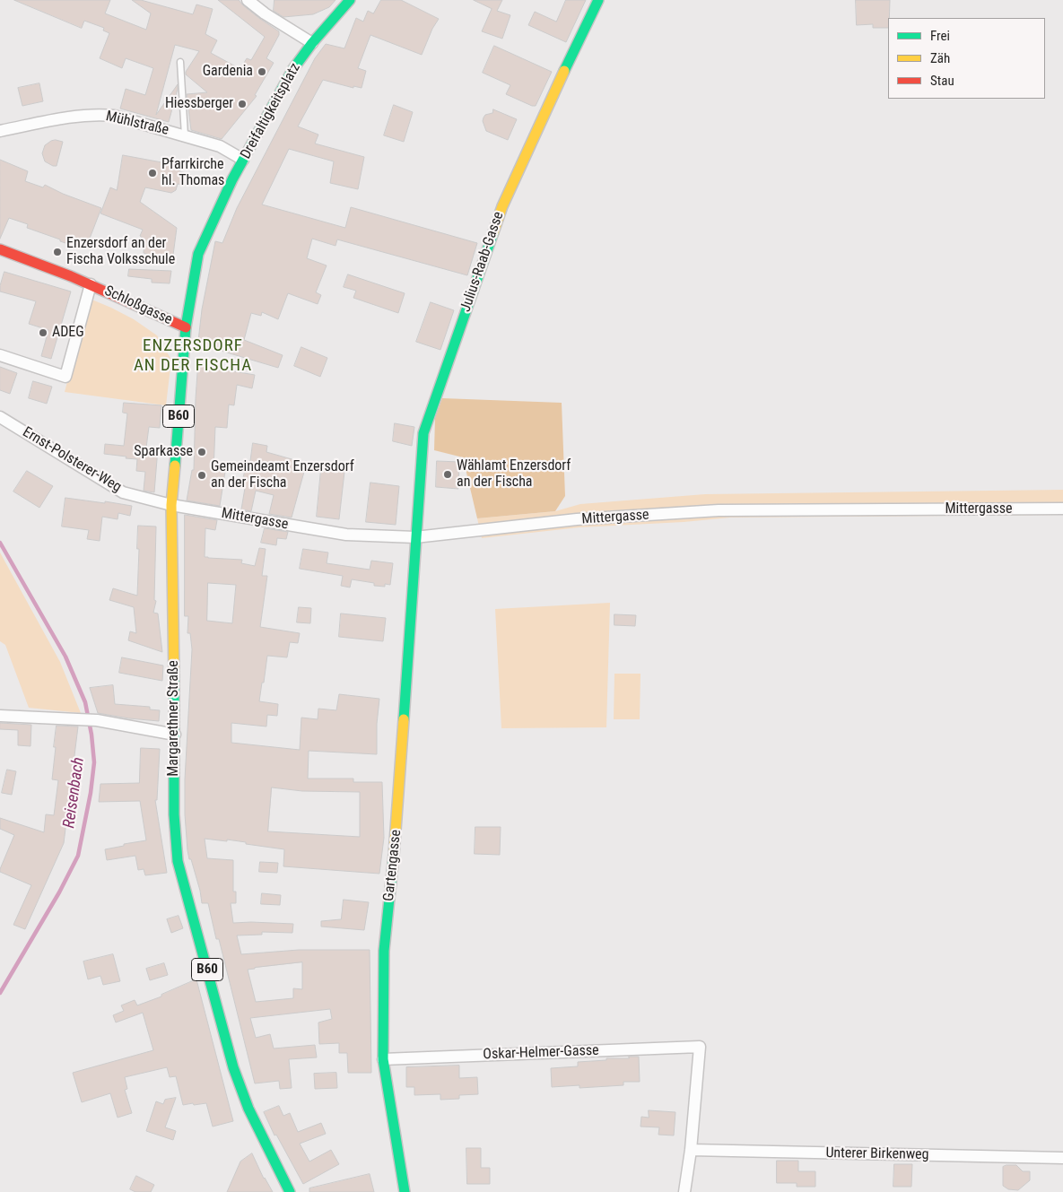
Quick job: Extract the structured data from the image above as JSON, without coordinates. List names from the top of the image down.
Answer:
{
  "streets": {
    "street": [
      "Dreifaltigkeitsplatz",
      "Mühlstraße",
      "Julius-Raab-Gasse",
      "Schloßgasse",
      "B60",
      "Ernst-Polsterer-Weg",
      "Mittergasse",
      "Margarethner Straße",
      "Gartengasse",
      "Oskar-Helmer-Gasse",
      "Unterer Birkenweg"
    ]
  },
  "crossings": [
    ["Dreifaltigkeitsplatz", "Mühlstraße"],
    ["Dreifaltigkeitsplatz", "Margarethner Straße"],
    ["Julius-Raab-Gasse", "Mittergasse"],
    ["Julius-Raab-Gasse", "Gartengasse"],
    ["Schloßgasse", "Margarethner Straße"],
    ["Ernst-Polsterer-Weg", "Mittergasse"],
    ["Ernst-Polsterer-Weg", "Margarethner Straße"],
    ["Mittergasse", "Margarethner Straße"],
    ["Mittergasse", "Gartengasse"],
    ["Gartengasse", "Oskar-Helmer-Gasse"],
    ["Oskar-Helmer-Gasse", "Unterer Birkenweg"]
  ],
  "districts": ["ENZERSDORF AN DER FISCHA"],
  "water": ["Reisenbach"],
  "places": [
    "Gardenia",
    "Hiessberger",
    "Pfarrkirche hl. Thomas",
    "Enzersdorf an der Fischa Volksschule",
    "ADEG",
    "Sparkasse",
    "Wählamt Enzersdorf an der Fischa",
    "Gemeindeamt Enzersdorf an der Fischa"
  ],
  "legend": ["Frei", "Zäh", "Stau"]
}
